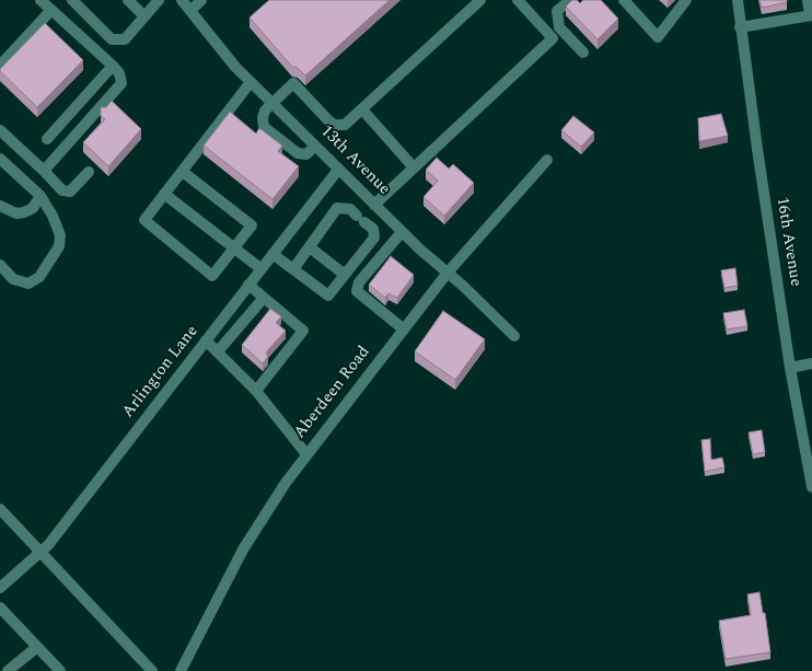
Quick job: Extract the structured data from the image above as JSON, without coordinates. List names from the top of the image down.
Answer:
{
  "streets": {
    "street": [
      "13th Avenue",
      "16th Avenue",
      "Arlington Lane",
      "Aberdeen Road"
    ]
  },
  "crossings": [
    ["13th Avenue", "Arlington Lane"],
    ["13th Avenue", "Aberdeen Road"]
  ]
}
